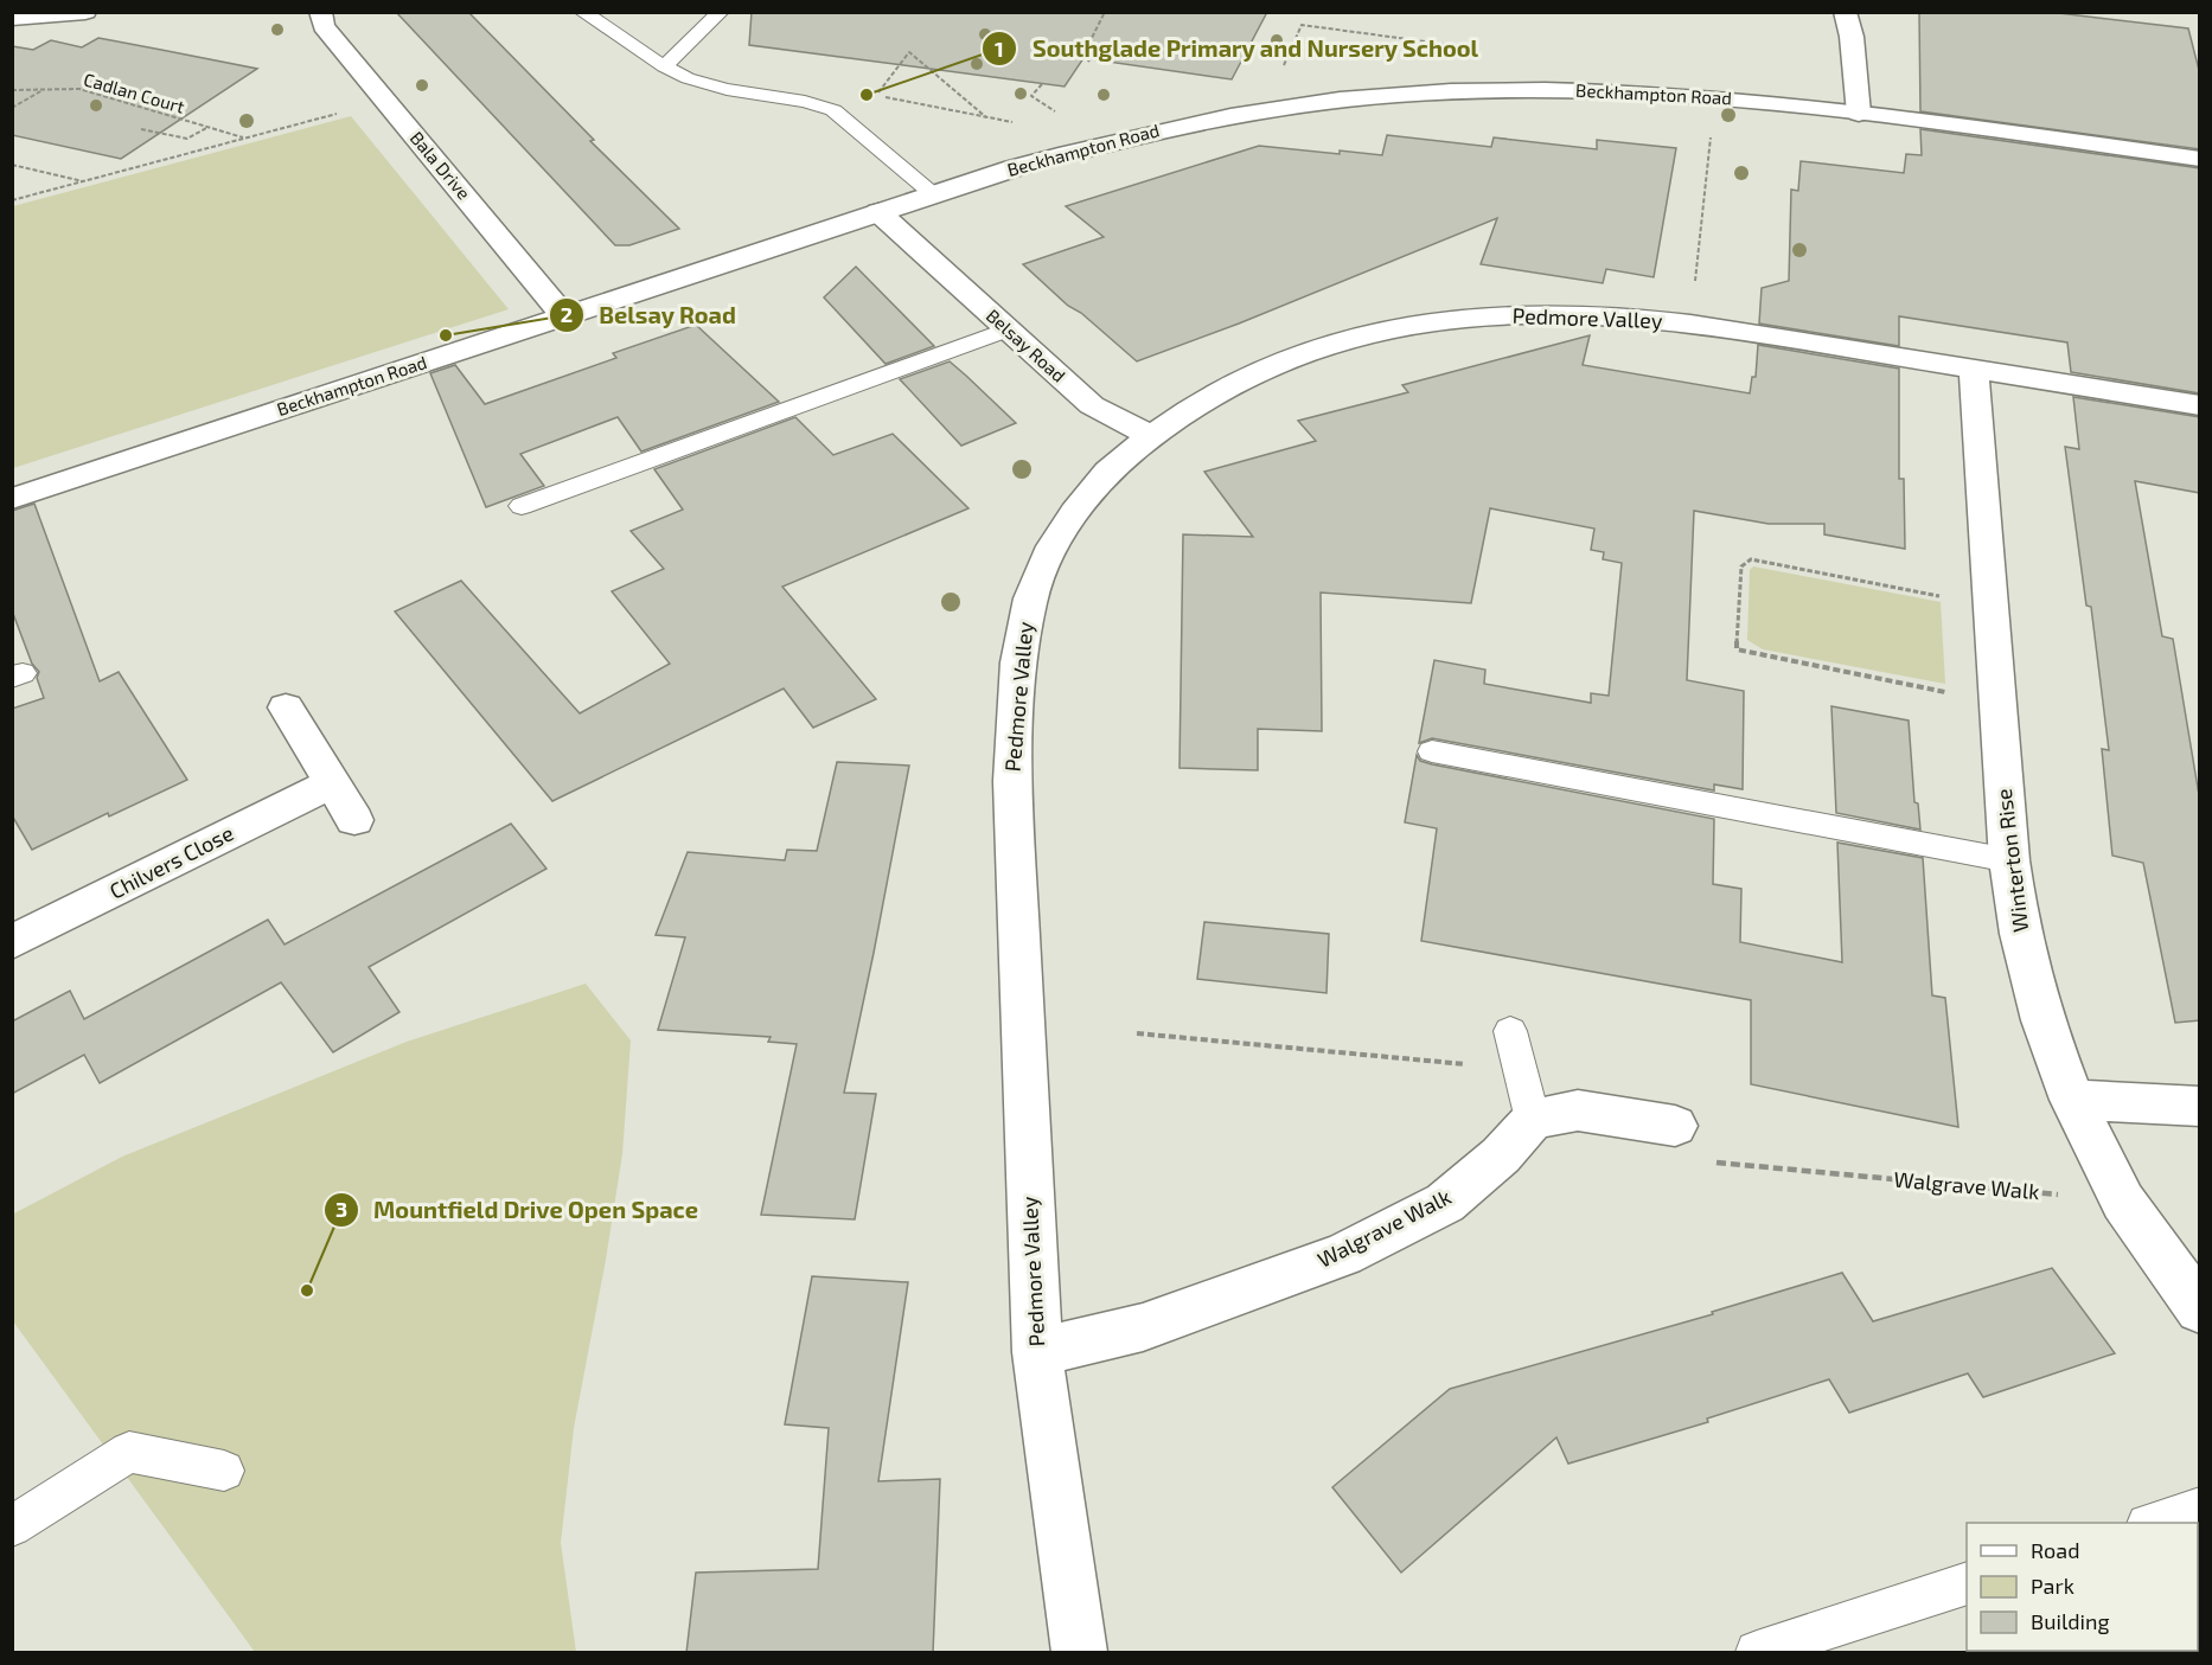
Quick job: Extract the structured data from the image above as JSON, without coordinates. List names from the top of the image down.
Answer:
{
  "streets": {
    "street": [
      "Beckhampton Road",
      "Bala Drive",
      "Pedmore Valley",
      "Belsay Road",
      "Winterton Rise",
      "Chilvers Close",
      "Walgrave Walk"
    ],
    "path": ["Cadlan Court"]
  },
  "crossings": [
    ["Beckhampton Road", "Bala Drive"],
    ["Beckhampton Road", "Belsay Road"],
    ["Pedmore Valley", "Belsay Road"],
    ["Pedmore Valley", "Winterton Rise"],
    ["Pedmore Valley", "Walgrave Walk"],
    ["Winterton Rise", "Walgrave Walk"]
  ],
  "places": ["Southglade Primary and Nursery School", "Belsay Road", "Mountfield Drive Open Space"],
  "legend": ["Road", "Park", "Building"]
}
